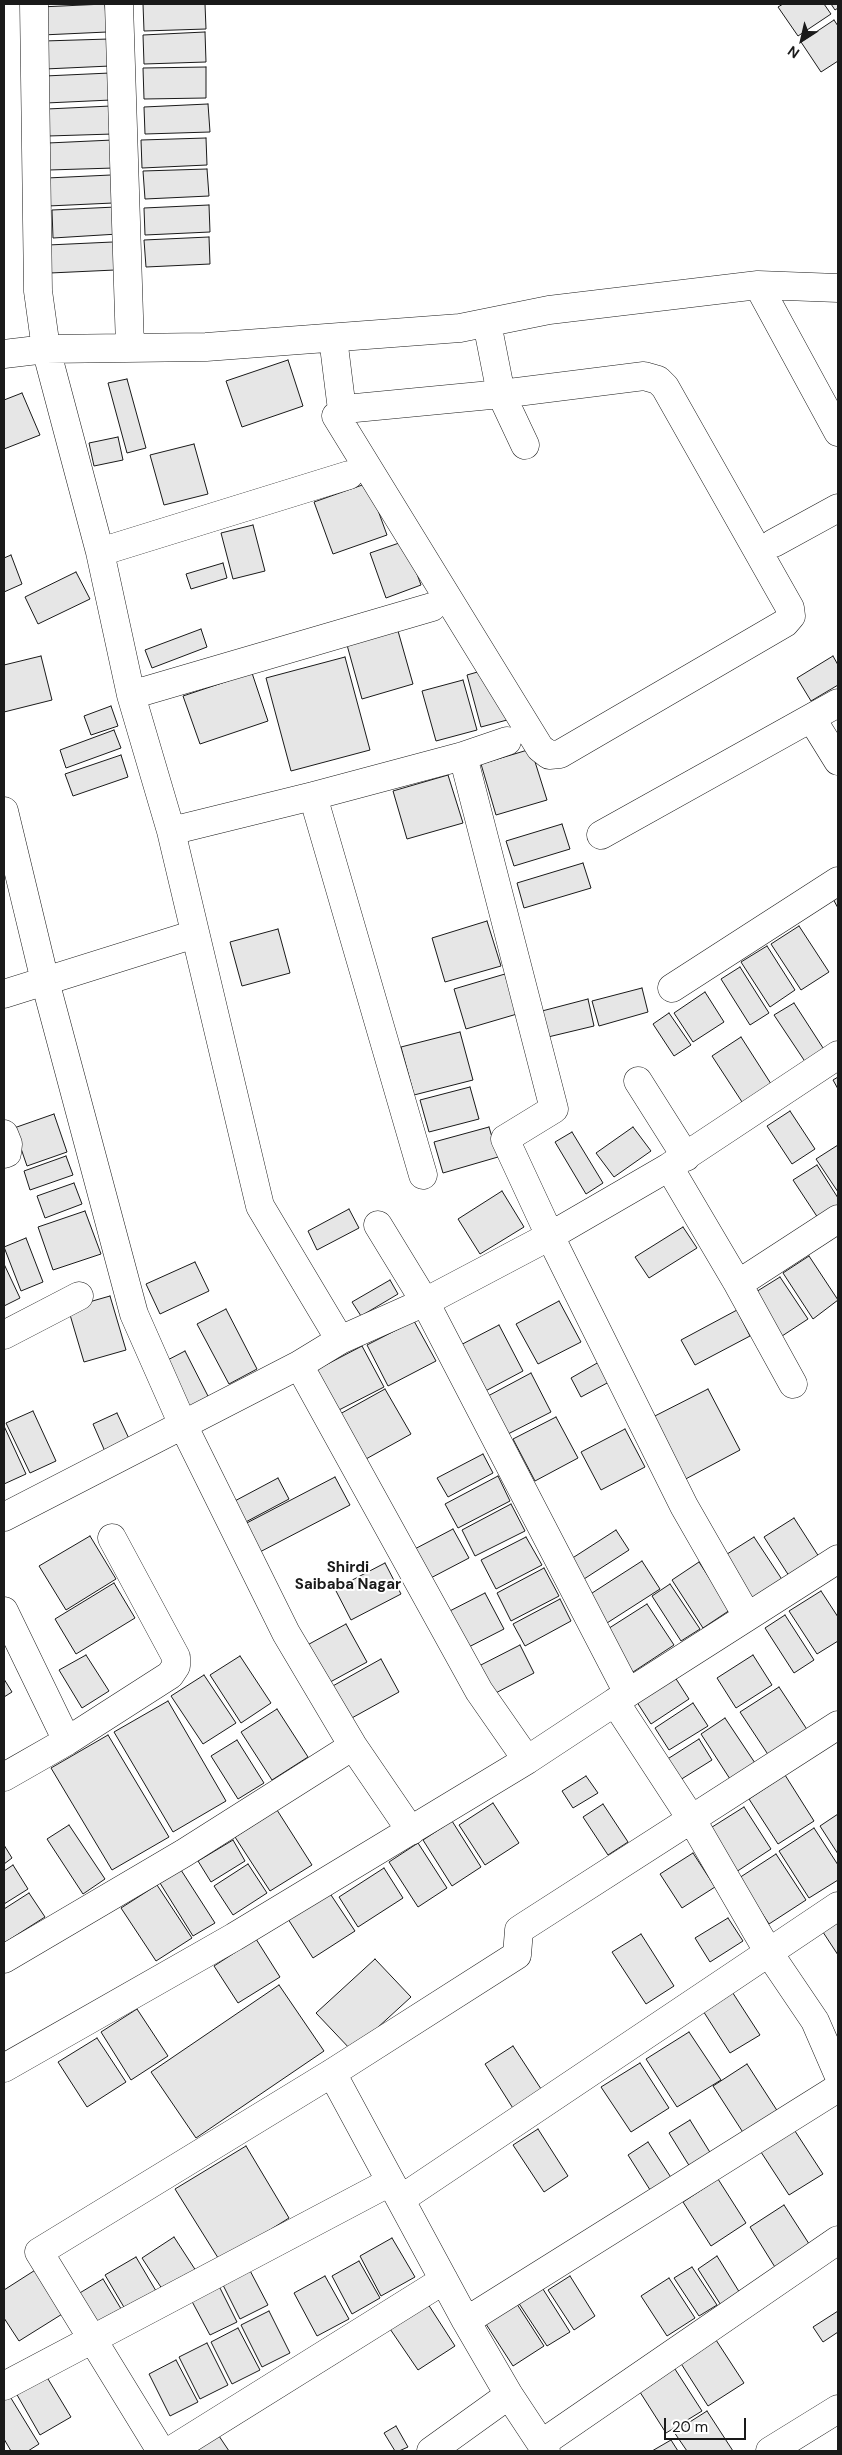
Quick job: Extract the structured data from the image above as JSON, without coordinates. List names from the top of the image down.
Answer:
{
  "districts": ["Shirdi Saibaba Nagar"],
  "scale_bar": "20 m",
  "north": "bottom left"
}
